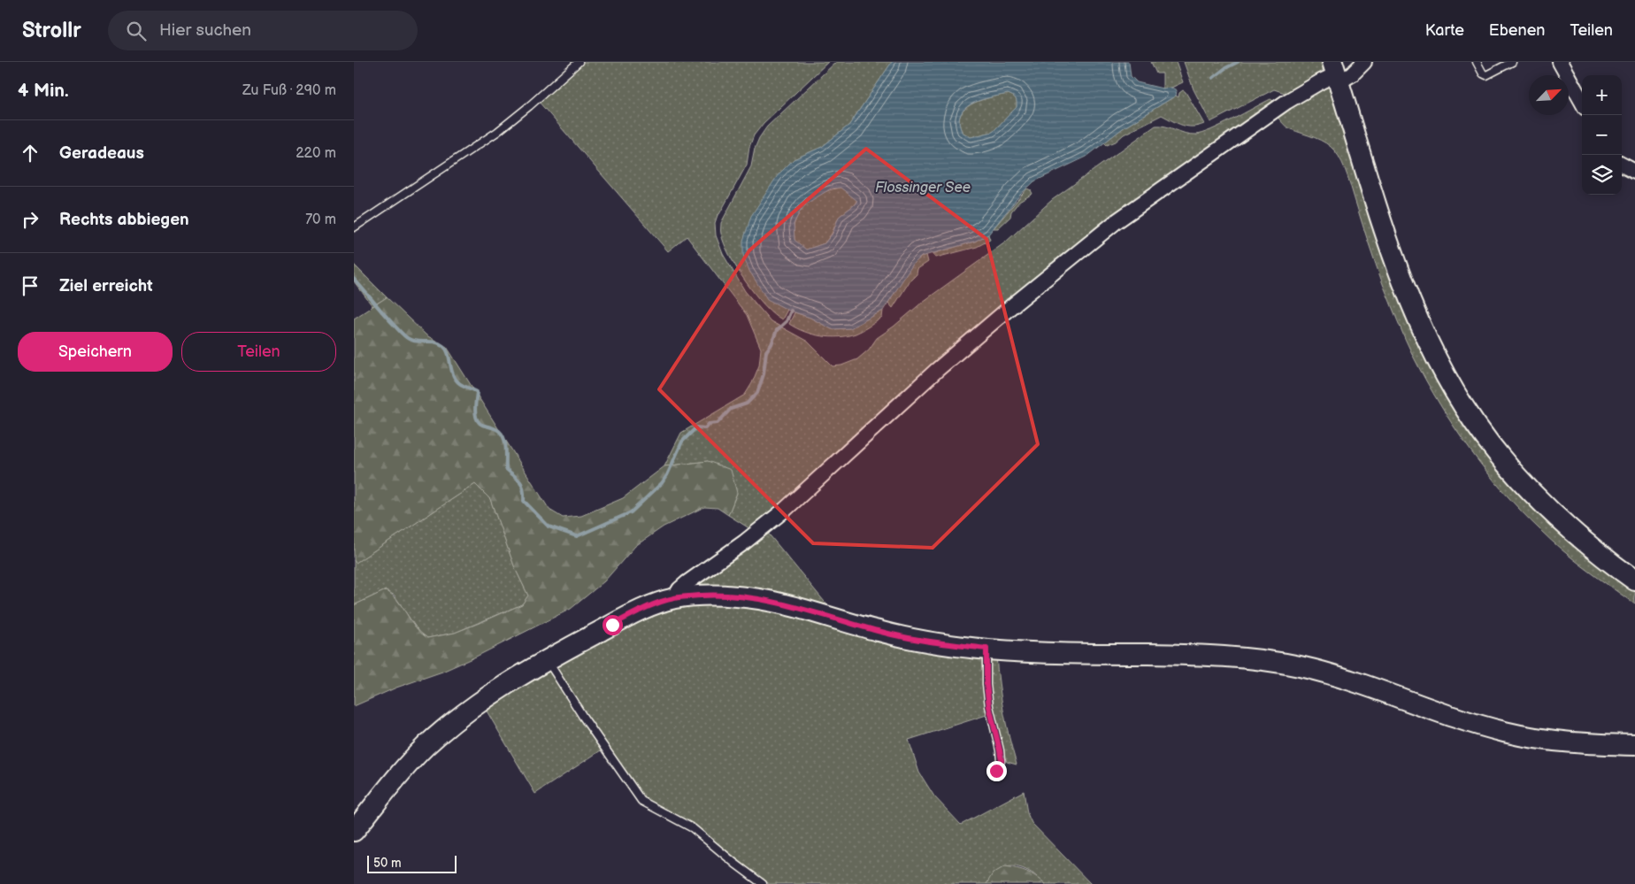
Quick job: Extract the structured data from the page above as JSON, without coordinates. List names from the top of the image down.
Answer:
{
  "water": ["Flossinger See"],
  "scale_bar": "50 m",
  "north": "top right",
  "page": {
    "header": "Strollr",
    "search": "Hier suchen",
    "nav": ["Karte", "Ebenen", "Teilen"],
    "heading": ["4 Min.", "Zu Fuß · 290 m"],
    "map_buttons": ["+", "−"],
    "list": [
      ["Geradeaus", "220 m"],
      ["Rechts abbiegen", "70 m"],
      "Ziel erreicht"
    ],
    "buttons": ["Speichern", "Teilen"],
    "scale": "50 m"
  }
}
